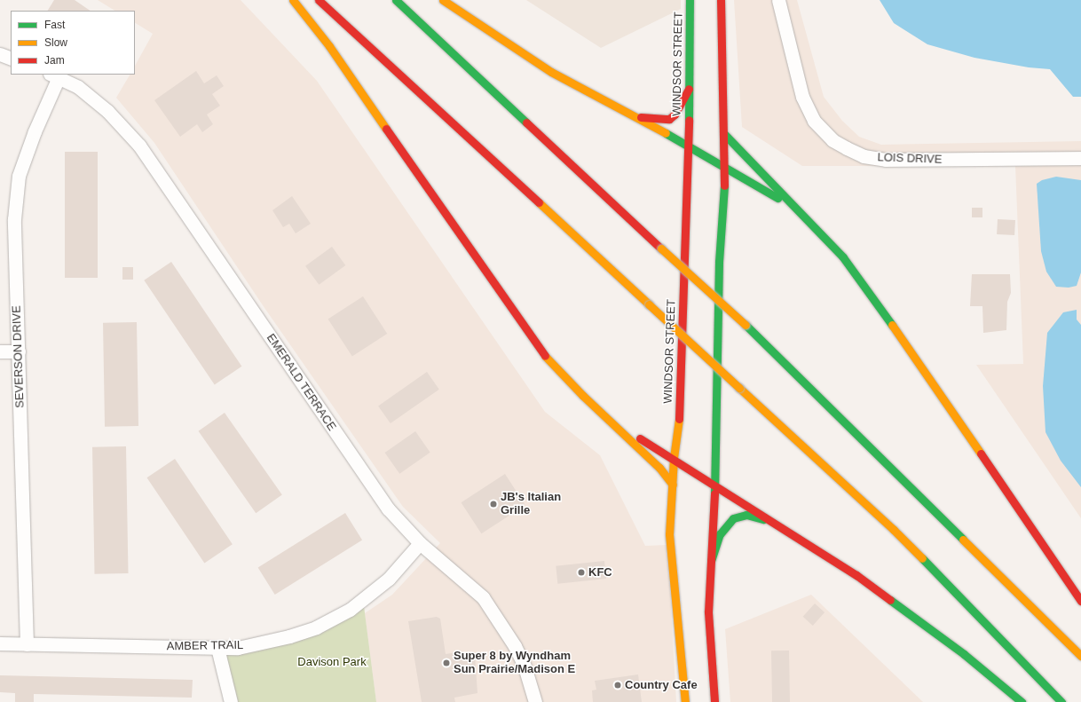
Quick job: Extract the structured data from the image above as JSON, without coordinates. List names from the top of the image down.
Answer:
{
  "streets": {
    "main road": ["WINDSOR STREET"],
    "street": [
      "LOIS DRIVE",
      "SEVERSON DRIVE",
      "EMERALD TERRACE",
      "AMBER TRAIL"
    ]
  },
  "crossings": [
    ["SEVERSON DRIVE", "EMERALD TERRACE"],
    ["SEVERSON DRIVE", "AMBER TRAIL"],
    ["EMERALD TERRACE", "AMBER TRAIL"]
  ],
  "parks": ["Davison Park"],
  "places": [
    "JB's Italian Grille",
    "KFC",
    "Super 8 by Wyndham Sun Prairie/Madison E",
    "Country Cafe"
  ],
  "legend": ["Fast", "Slow", "Jam"]
}
